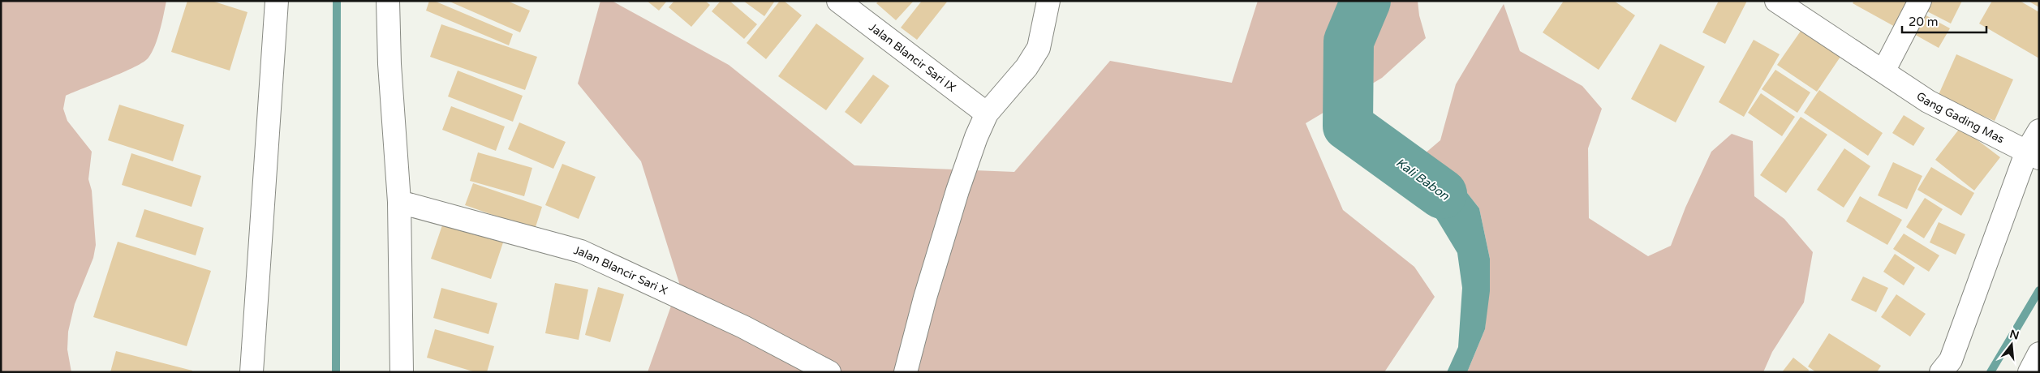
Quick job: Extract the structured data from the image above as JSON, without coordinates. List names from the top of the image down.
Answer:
{
  "streets": {
    "street": ["Jalan Blancir Sari IX", "Gang Gading Mas", "Jalan Blancir Sari X"]
  },
  "water": ["Kali Babon"],
  "scale_bar": "20 m",
  "north": "top"
}
